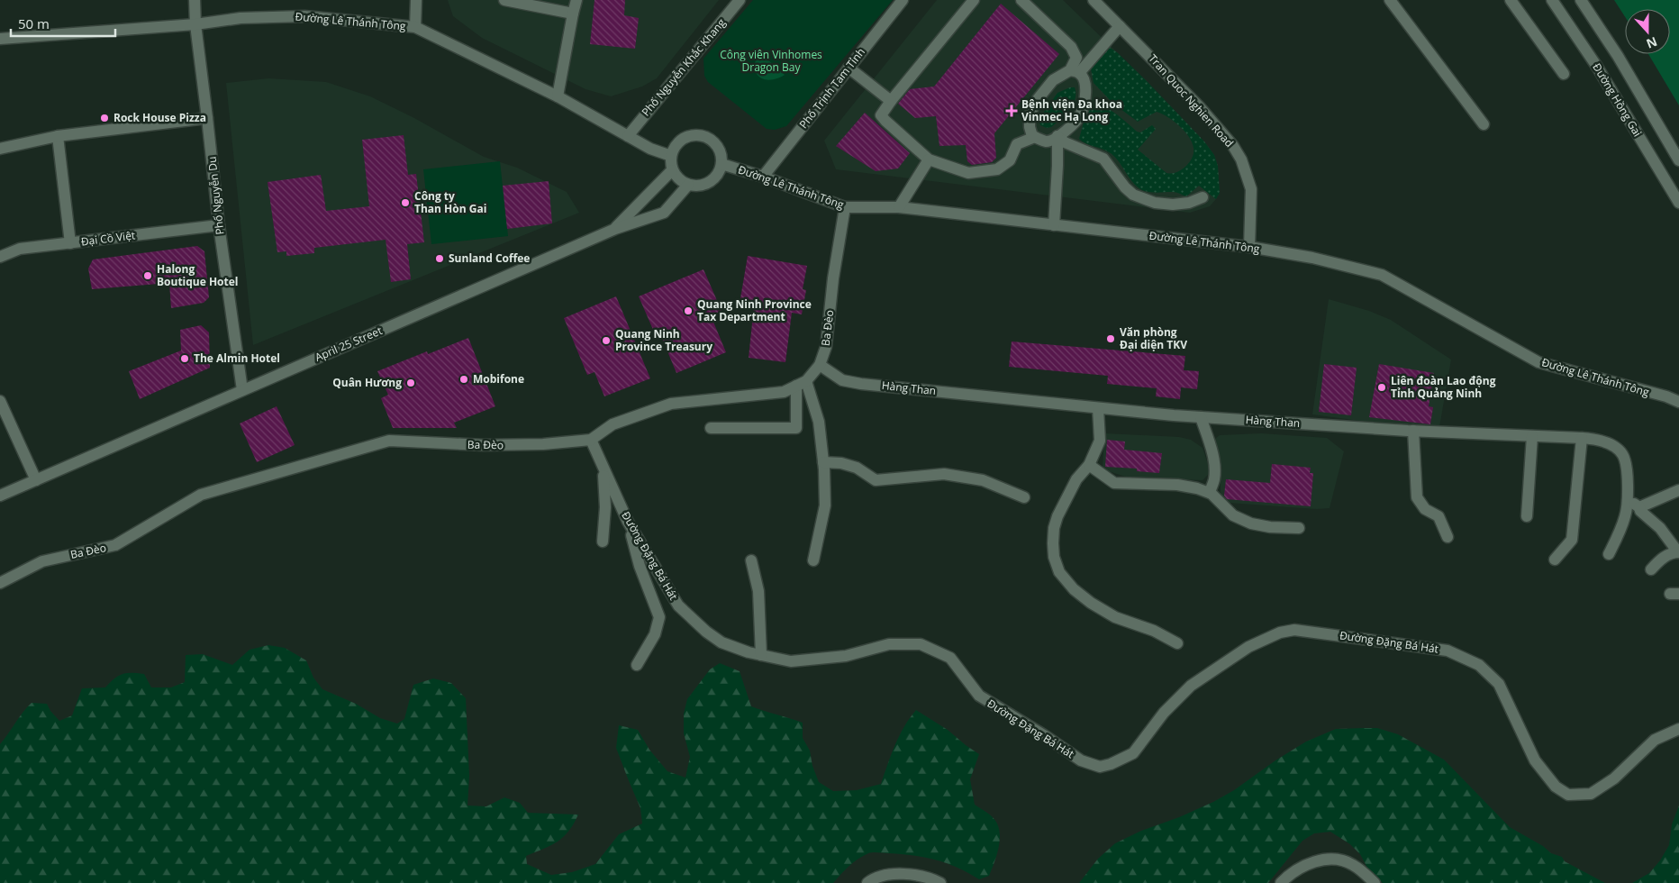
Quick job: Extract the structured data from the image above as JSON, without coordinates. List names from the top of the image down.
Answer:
{
  "streets": {
    "street": [
      "Đường Lê Thánh Tông",
      "Phố Nguyễn Khắc Khang",
      "Phố Trịnh Tam Tỉnh",
      "Đường Hồng Gai",
      "Tran Quoc Nghien Road",
      "Phố Nguyễn Du",
      "Đại Cồ Việt",
      "Ba Đèo",
      "April 25 Street",
      "Hàng Than",
      "Đường Đặng Bá Hát"
    ]
  },
  "crossings": [
    ["Đường Lê Thánh Tông", "Phố Nguyễn Khắc Khang"],
    ["Đường Lê Thánh Tông", "Phố Trịnh Tam Tỉnh"],
    ["Đường Lê Thánh Tông", "Tran Quoc Nghien Road"],
    ["Đường Lê Thánh Tông", "Phố Nguyễn Du"],
    ["Đường Lê Thánh Tông", "Ba Đèo"],
    ["Đường Lê Thánh Tông", "April 25 Street"],
    ["Phố Nguyễn Du", "Đại Cồ Việt"],
    ["Phố Nguyễn Du", "April 25 Street"],
    ["Ba Đèo", "Hàng Than"],
    ["Ba Đèo", "Đường Đặng Bá Hát"]
  ],
  "parks": ["Công viên Vinhomes Dragon Bay"],
  "places": {
    "health": ["Bệnh viện Đa khoa Vinmec Hạ Long"],
    "other": [
      "Rock House Pizza",
      "Công ty Than Hòn Gai",
      "Sunland Coffee",
      "Halong Boutique Hotel",
      "Quang Ninh Province Tax Department",
      "Văn phòng Đại diện TKV",
      "Quang Ninh Province Treasury",
      "The Almin Hotel",
      "Mobifone",
      "Quân Hương",
      "Liên đoàn Lao động Tỉnh Quảng Ninh"
    ]
  },
  "scale_bar": "50 m",
  "north": "bottom"
}
